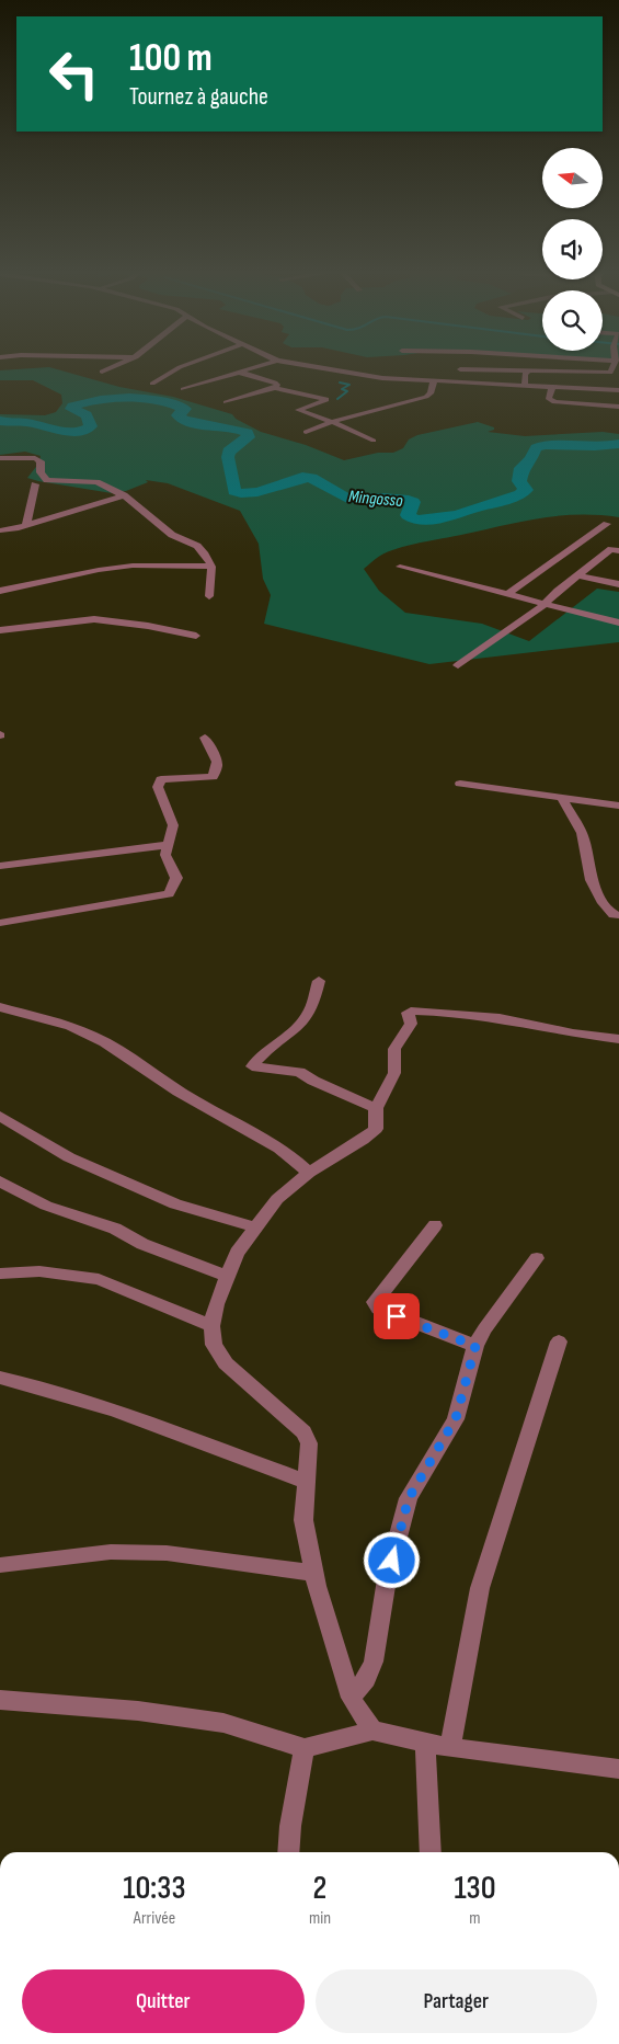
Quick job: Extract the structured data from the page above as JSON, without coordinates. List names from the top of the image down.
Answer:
{
  "water": ["Mingosso"],
  "north": "left",
  "page": {
    "turn": ["100 m", "Tournez à gauche"],
    "eta": [
      "10:33",
      "Arrivée",
      "2",
      "min",
      "130",
      "m"
    ],
    "buttons": ["Quitter", "Partager"]
  }
}
